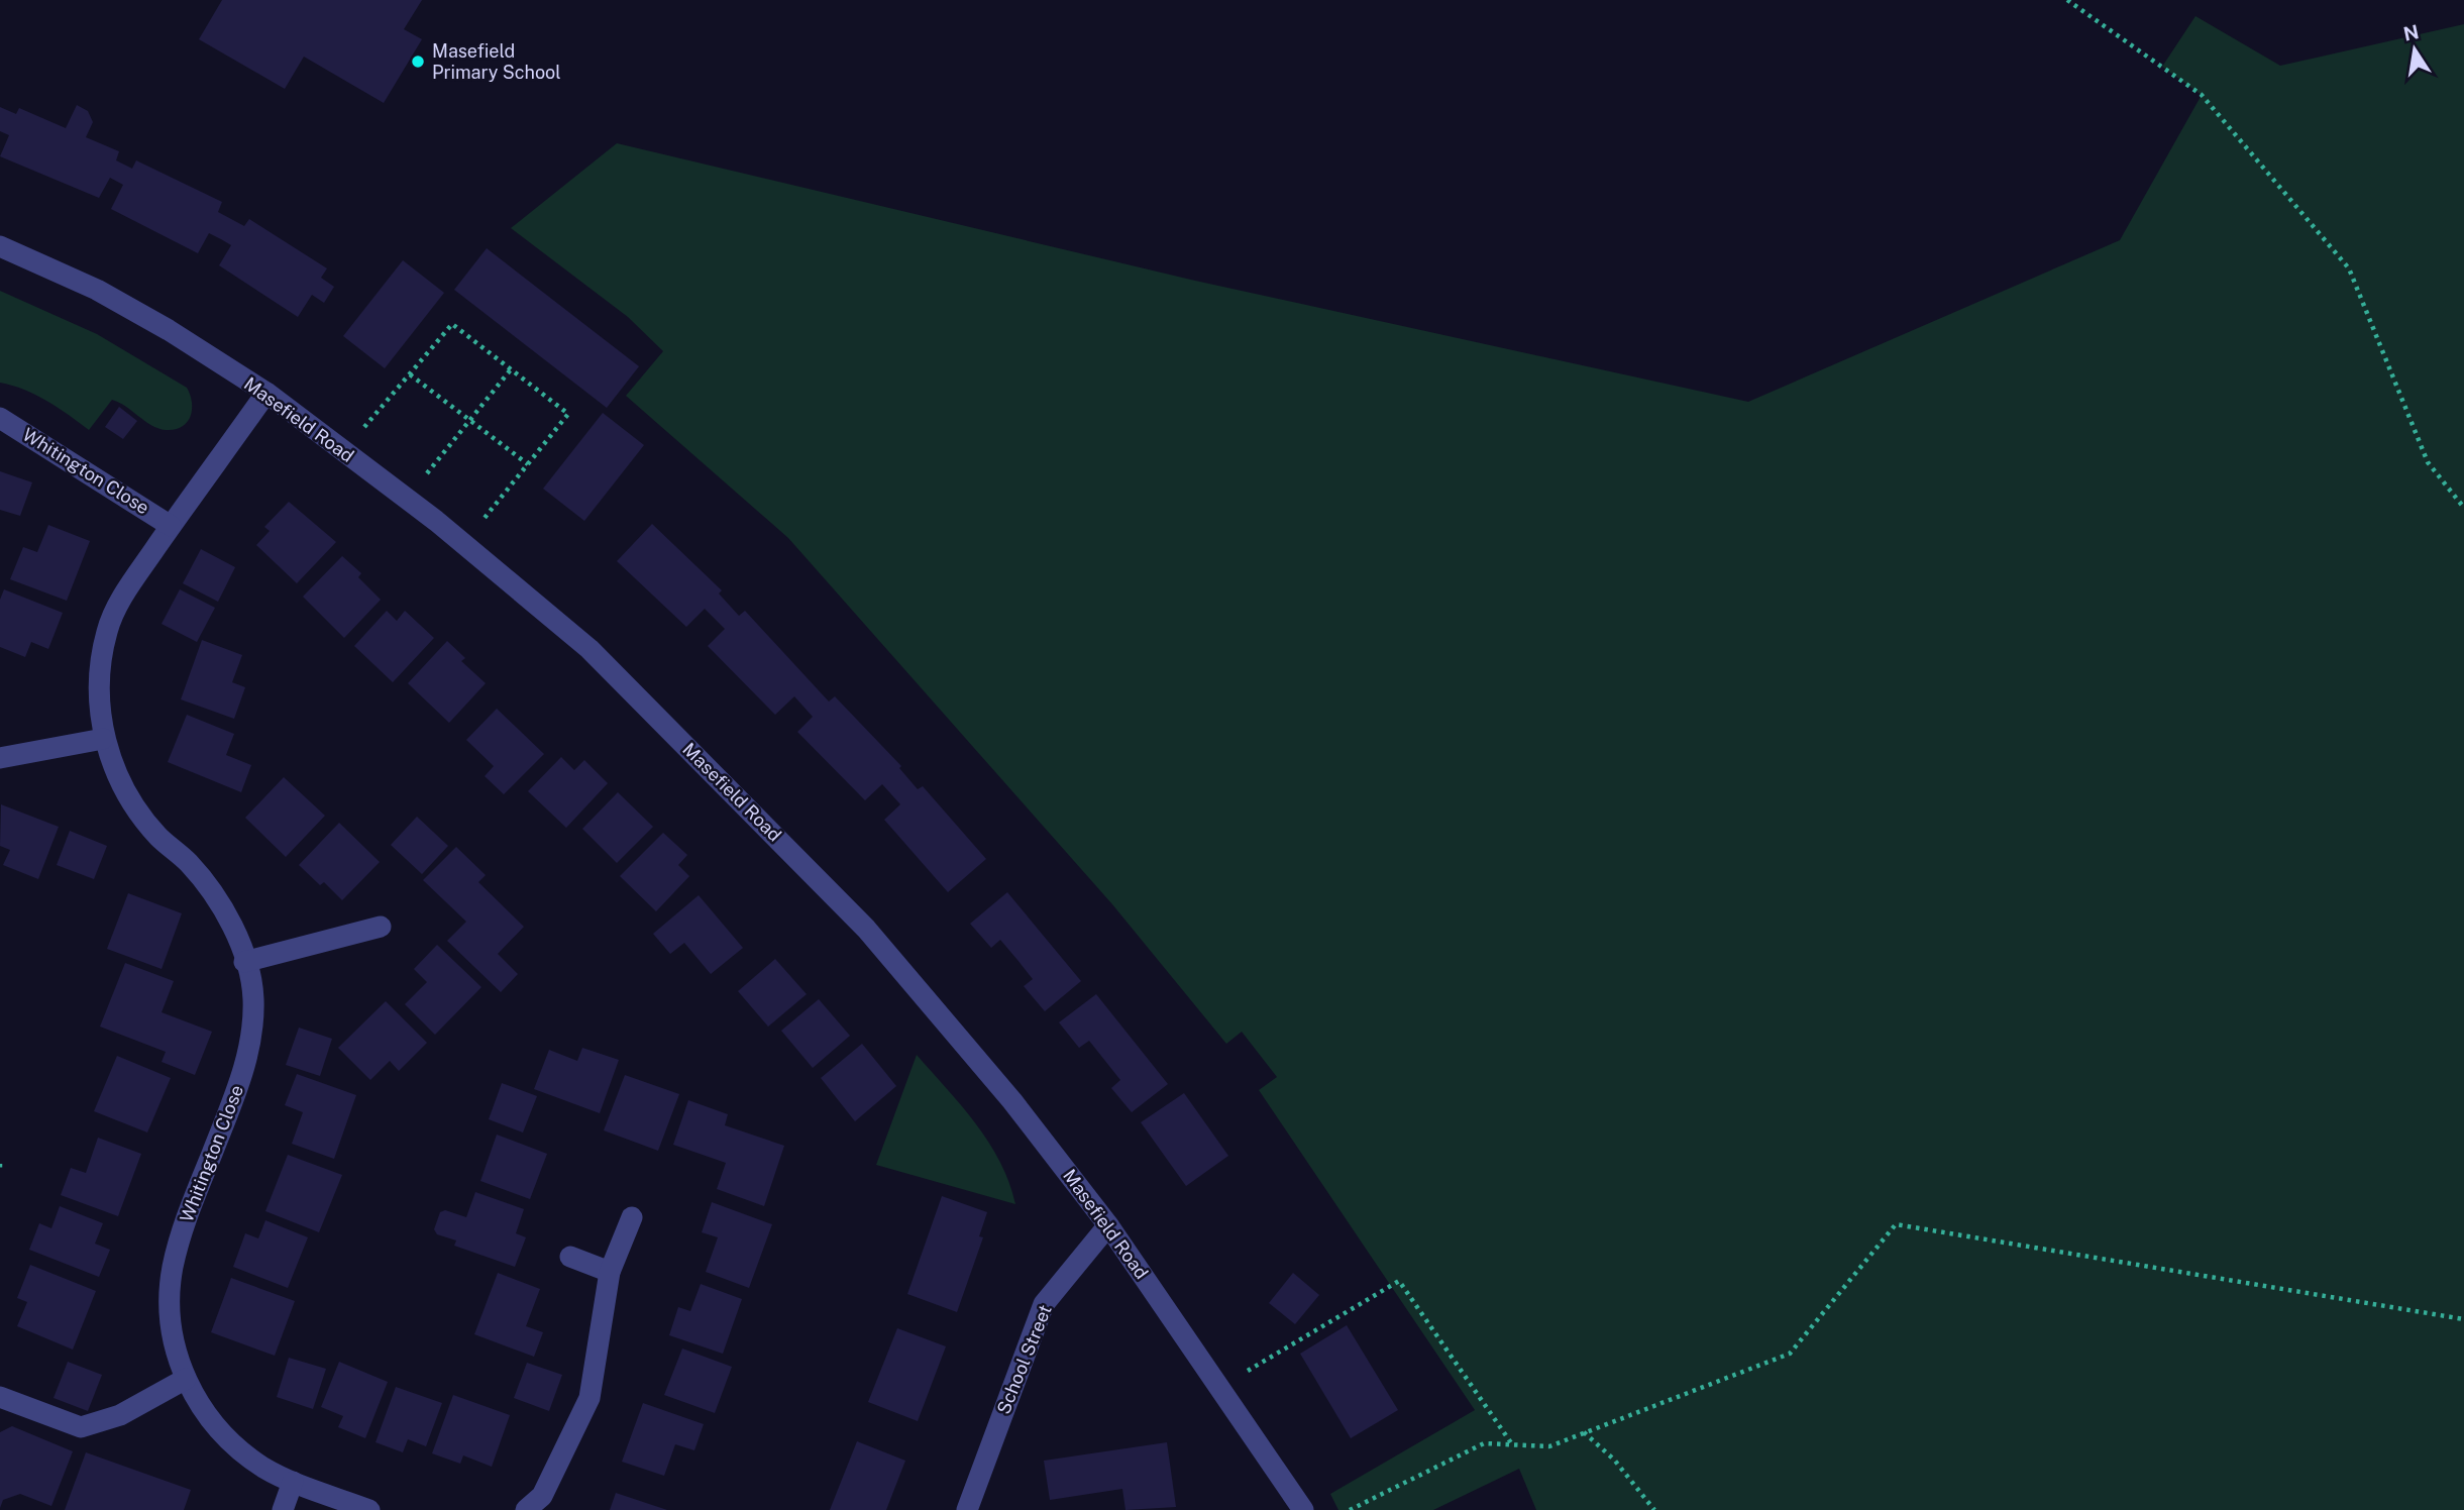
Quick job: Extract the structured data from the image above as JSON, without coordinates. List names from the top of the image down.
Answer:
{
  "streets": {
    "street": ["Masefield Road", "Whitington Close", "School Street"]
  },
  "crossings": [
    ["Masefield Road", "Whitington Close"],
    ["Masefield Road", "School Street"]
  ],
  "places": ["Masefield Primary School"],
  "north": "top"
}
